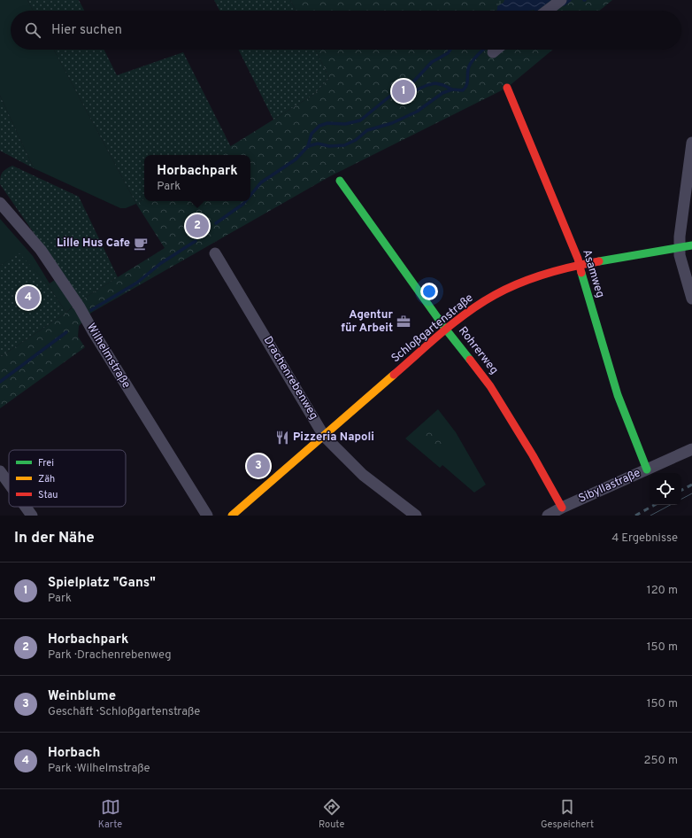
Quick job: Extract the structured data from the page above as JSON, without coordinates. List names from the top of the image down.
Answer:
{
  "streets": {
    "street": [
      "Asamweg",
      "Schloßgartenstraße",
      "Rohrerweg",
      "Wilhelmstraße",
      "Drachenrebenweg",
      "Sibyllastraße"
    ]
  },
  "crossings": [
    ["Asamweg", "Schloßgartenstraße"],
    ["Asamweg", "Sibyllastraße"],
    ["Schloßgartenstraße", "Rohrerweg"],
    ["Schloßgartenstraße", "Drachenrebenweg"],
    ["Rohrerweg", "Sibyllastraße"]
  ],
  "places": {
    "cafe": ["Lille Hus Cafe"],
    "office": ["Agentur für Arbeit"],
    "restaurant": ["Pizzeria Napoli"]
  },
  "legend": ["Frei", "Zäh", "Stau"],
  "page": {
    "search": "Hier suchen",
    "pins": [
      "1",
      "2",
      "4",
      "3"
    ],
    "popup": ["Horbachpark", "Park"],
    "heading": ["In der Nähe", "4 Ergebnisse"],
    "list": [
      {
        "mark": "1",
        "name": "Spielplatz \"Gans\"",
        "note": "Park",
        "value": "120 m"
      },
      {
        "mark": "2",
        "name": "Horbachpark",
        "note": "Park · Drachenrebenweg",
        "value": "150 m"
      },
      {
        "mark": "3",
        "name": "Weinblume",
        "note": "Geschäft · Schloßgartenstraße",
        "value": "150 m"
      },
      {
        "mark": "4",
        "name": "Horbach",
        "note": "Park · Wilhelmstraße",
        "value": "250 m"
      }
    ],
    "nav": ["Karte", "Route", "Gespeichert"]
  }
}
